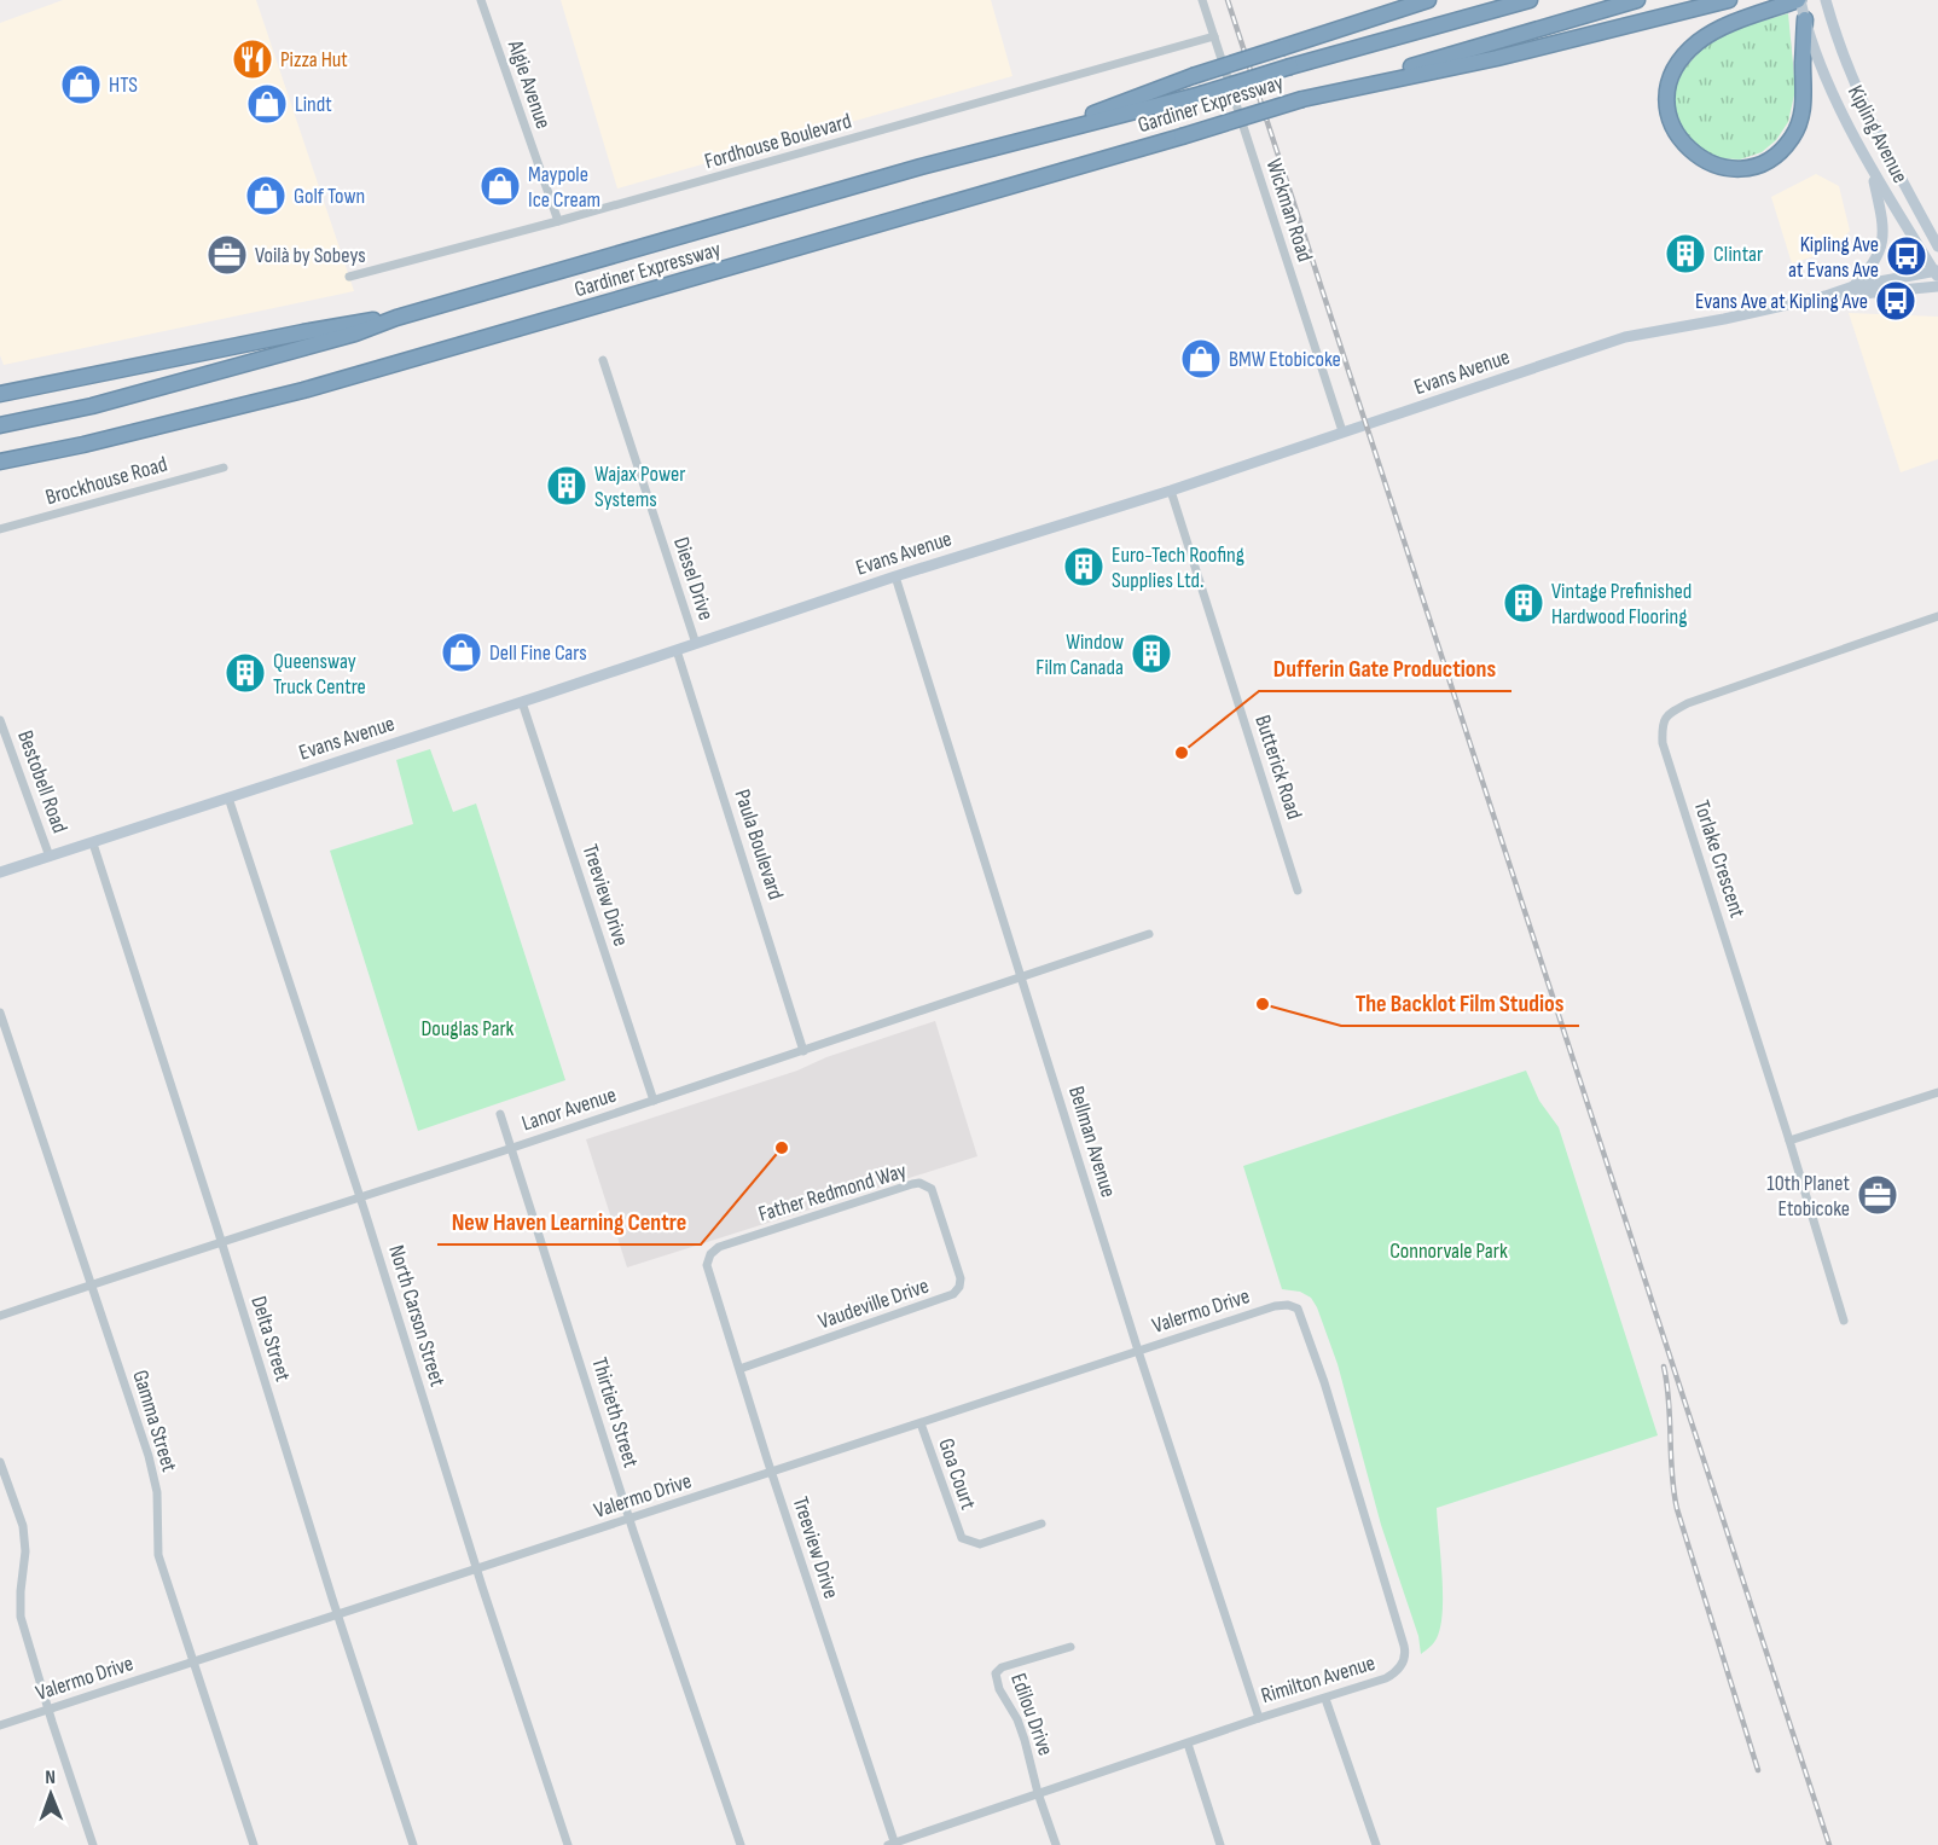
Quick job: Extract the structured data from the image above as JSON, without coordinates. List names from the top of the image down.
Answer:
{
  "streets": {
    "highway": ["Gardiner Expressway"],
    "main road": ["Kipling Avenue", "Evans Avenue"],
    "street": [
      "Algie Avenue",
      "Fordhouse Boulevard",
      "Wickman Road",
      "Brockhouse Road",
      "Diesel Drive",
      "Butterick Road",
      "Bestobell Road",
      "Paula Boulevard",
      "Torlake Crescent",
      "Treeview Drive",
      "Lanor Avenue",
      "Bellman Avenue",
      "Father Redmond Way",
      "Vaudeville Drive",
      "Valermo Drive",
      "North Carson Street",
      "Delta Street",
      "Thirtieth Street",
      "Gamma Street",
      "Goa Court",
      "Rimilton Avenue",
      "Edilou Drive"
    ]
  },
  "crossings": [
    ["Algie Avenue", "Fordhouse Boulevard"],
    ["Kipling Avenue", "Evans Avenue"],
    ["Fordhouse Boulevard", "Wickman Road"],
    ["Wickman Road", "Evans Avenue"],
    ["Evans Avenue", "Diesel Drive"],
    ["Evans Avenue", "Butterick Road"],
    ["Evans Avenue", "Bestobell Road"],
    ["Evans Avenue", "Paula Boulevard"],
    ["Evans Avenue", "Treeview Drive"],
    ["Evans Avenue", "Bellman Avenue"],
    ["Evans Avenue", "North Carson Street"],
    ["Evans Avenue", "Delta Street"],
    ["Paula Boulevard", "Lanor Avenue"],
    ["Treeview Drive", "Lanor Avenue"],
    ["Treeview Drive", "Father Redmond Way"],
    ["Treeview Drive", "Vaudeville Drive"],
    ["Treeview Drive", "Valermo Drive"],
    ["Treeview Drive", "Rimilton Avenue"],
    ["Lanor Avenue", "Bellman Avenue"],
    ["Lanor Avenue", "North Carson Street"],
    ["Lanor Avenue", "Delta Street"],
    ["Lanor Avenue", "Thirtieth Street"],
    ["Lanor Avenue", "Gamma Street"],
    ["Bellman Avenue", "Valermo Drive"],
    ["Bellman Avenue", "Rimilton Avenue"],
    ["Father Redmond Way", "Vaudeville Drive"],
    ["Valermo Drive", "North Carson Street"],
    ["Valermo Drive", "Delta Street"],
    ["Valermo Drive", "Thirtieth Street"],
    ["Valermo Drive", "Gamma Street"],
    ["Valermo Drive", "Goa Court"],
    ["Valermo Drive", "Rimilton Avenue"],
    ["Rimilton Avenue", "Edilou Drive"]
  ],
  "parks": ["Douglas Park", "Connorvale Park"],
  "places": {
    "restaurant": ["Pizza Hut"],
    "shop": [
      "HTS",
      "Lindt",
      "Maypole Ice Cream",
      "Golf Town",
      "BMW Etobicoke",
      "Dell Fine Cars"
    ],
    "building": [
      "Clintar",
      "Wajax Power Systems",
      "Euro-Tech Roofing Supplies Ltd.",
      "Vintage Prefinished Hardwood Flooring",
      "Window Film Canada",
      "Queensway Truck Centre"
    ],
    "office": ["Voilà by Sobeys", "10th Planet Etobicoke"],
    "bus stop": ["Kipling Ave at Evans Ave", "Evans Ave at Kipling Ave"],
    "other": ["Dufferin Gate Productions", "The Backlot Film Studios", "New Haven Learning Centre"]
  },
  "north": "top"
}
